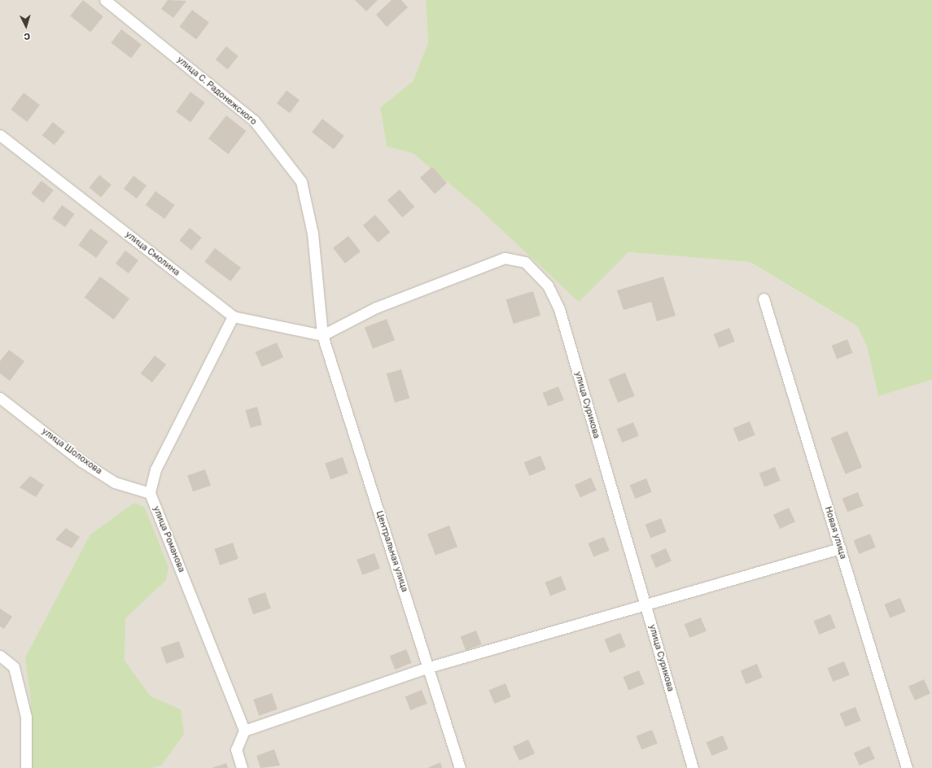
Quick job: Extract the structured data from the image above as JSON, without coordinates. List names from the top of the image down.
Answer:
{
  "streets": {
    "street": [
      "улица С. Радонежского",
      "улица Смолина",
      "улица Сурикова",
      "улица Шолохова",
      "Новая улица",
      "улица Романова",
      "Центральная улица"
    ]
  },
  "crossings": [
    ["улица С. Радонежского", "улица Смолина"],
    ["улица С. Радонежского", "улица Сурикова"],
    ["улица С. Радонежского", "Центральная улица"],
    ["улица Смолина", "улица Сурикова"],
    ["улица Смолина", "Центральная улица"],
    ["улица Сурикова", "Центральная улица"],
    ["улица Шолохова", "улица Романова"]
  ],
  "north": "bottom"
}
